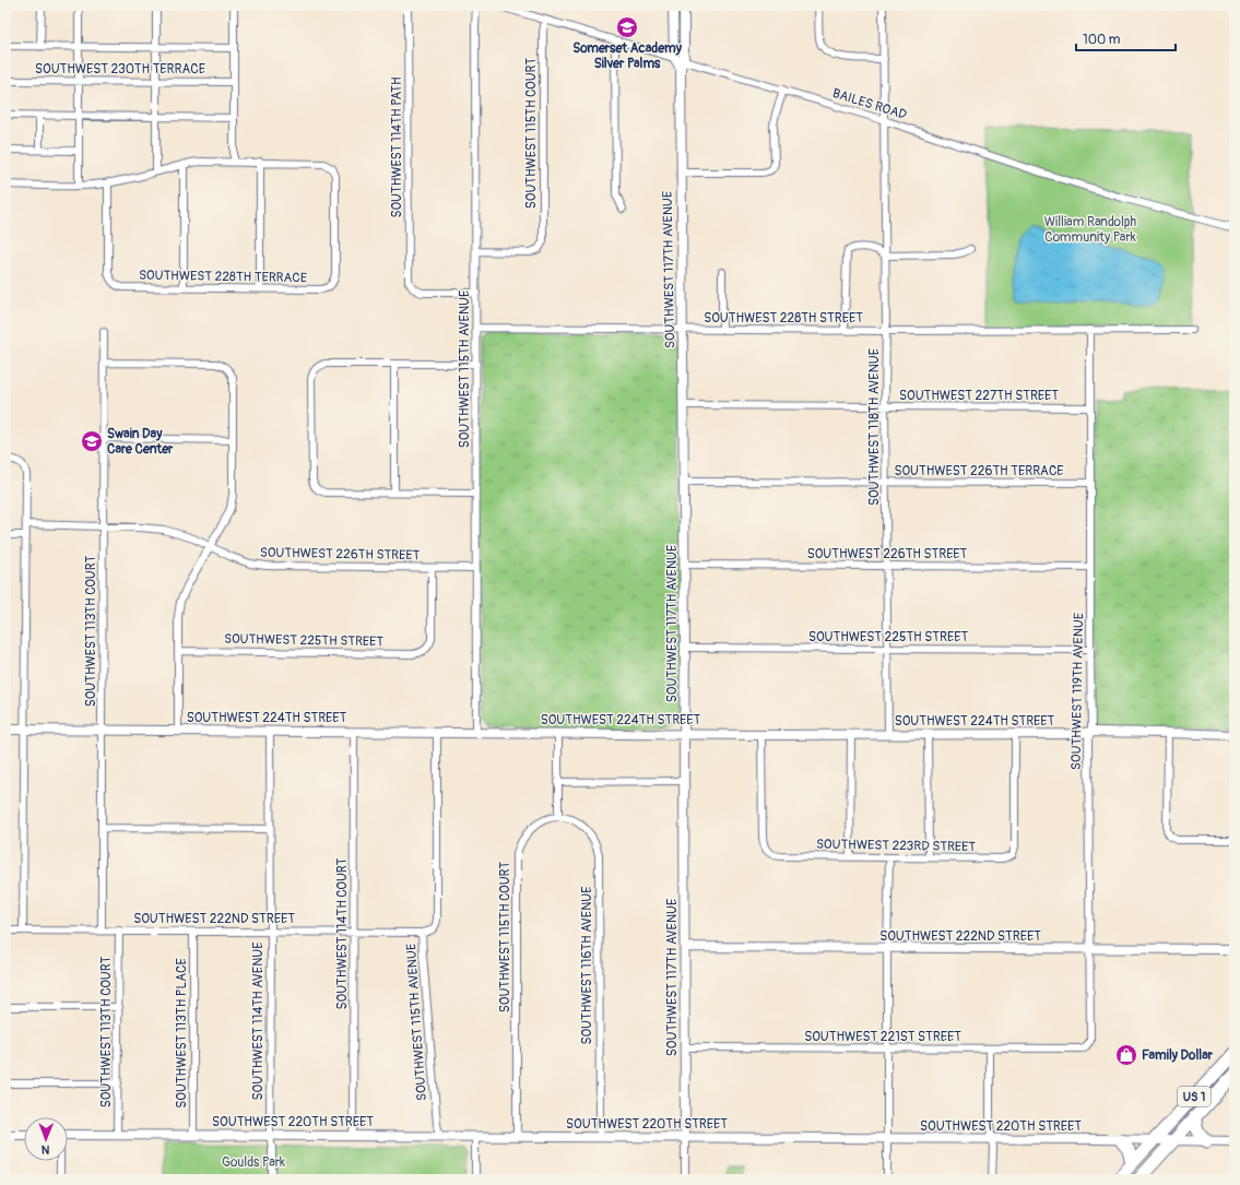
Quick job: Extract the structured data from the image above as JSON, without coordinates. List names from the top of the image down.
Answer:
{
  "streets": {
    "highway": ["US 1"],
    "street": [
      "SOUTHWEST 230TH TERRACE",
      "BAILES ROAD",
      "SOUTHWEST 115TH COURT",
      "SOUTHWEST 114TH PATH",
      "SOUTHWEST 117TH AVENUE",
      "SOUTHWEST 228TH TERRACE",
      "SOUTHWEST 228TH STREET",
      "SOUTHWEST 115TH AVENUE",
      "SOUTHWEST 227TH STREET",
      "SOUTHWEST 118TH AVENUE",
      "SOUTHWEST 226TH TERRACE",
      "SOUTHWEST 226TH STREET",
      "SOUTHWEST 113TH COURT",
      "SOUTHWEST 225TH STREET",
      "SOUTHWEST 119TH AVENUE",
      "SOUTHWEST 224TH STREET",
      "SOUTHWEST 223RD STREET",
      "SOUTHWEST 222ND STREET",
      "SOUTHWEST 114TH COURT",
      "SOUTHWEST 116TH AVENUE",
      "SOUTHWEST 114TH AVENUE",
      "SOUTHWEST 113TH PLACE",
      "SOUTHWEST 221ST STREET",
      "SOUTHWEST 220TH STREET"
    ]
  },
  "crossings": [
    ["BAILES ROAD", "SOUTHWEST 117TH AVENUE"],
    ["BAILES ROAD", "SOUTHWEST 118TH AVENUE"],
    ["SOUTHWEST 115TH COURT", "SOUTHWEST 115TH AVENUE"],
    ["SOUTHWEST 115TH COURT", "SOUTHWEST 116TH AVENUE"],
    ["SOUTHWEST 115TH COURT", "SOUTHWEST 220TH STREET"],
    ["SOUTHWEST 114TH PATH", "SOUTHWEST 115TH AVENUE"],
    ["SOUTHWEST 117TH AVENUE", "SOUTHWEST 228TH STREET"],
    ["SOUTHWEST 117TH AVENUE", "SOUTHWEST 227TH STREET"],
    ["SOUTHWEST 117TH AVENUE", "SOUTHWEST 226TH TERRACE"],
    ["SOUTHWEST 117TH AVENUE", "SOUTHWEST 226TH STREET"],
    ["SOUTHWEST 117TH AVENUE", "SOUTHWEST 225TH STREET"],
    ["SOUTHWEST 117TH AVENUE", "SOUTHWEST 224TH STREET"],
    ["SOUTHWEST 117TH AVENUE", "SOUTHWEST 222ND STREET"],
    ["SOUTHWEST 117TH AVENUE", "SOUTHWEST 221ST STREET"],
    ["SOUTHWEST 117TH AVENUE", "SOUTHWEST 220TH STREET"],
    ["SOUTHWEST 228TH STREET", "SOUTHWEST 115TH AVENUE"],
    ["SOUTHWEST 228TH STREET", "SOUTHWEST 118TH AVENUE"],
    ["SOUTHWEST 228TH STREET", "SOUTHWEST 119TH AVENUE"],
    ["SOUTHWEST 115TH AVENUE", "SOUTHWEST 226TH STREET"],
    ["SOUTHWEST 115TH AVENUE", "SOUTHWEST 224TH STREET"],
    ["SOUTHWEST 115TH AVENUE", "SOUTHWEST 222ND STREET"],
    ["SOUTHWEST 115TH AVENUE", "SOUTHWEST 220TH STREET"],
    ["SOUTHWEST 227TH STREET", "SOUTHWEST 118TH AVENUE"],
    ["SOUTHWEST 227TH STREET", "SOUTHWEST 119TH AVENUE"],
    ["SOUTHWEST 118TH AVENUE", "SOUTHWEST 226TH TERRACE"],
    ["SOUTHWEST 118TH AVENUE", "SOUTHWEST 226TH STREET"],
    ["SOUTHWEST 118TH AVENUE", "SOUTHWEST 225TH STREET"],
    ["SOUTHWEST 118TH AVENUE", "SOUTHWEST 224TH STREET"],
    ["SOUTHWEST 226TH TERRACE", "SOUTHWEST 119TH AVENUE"],
    ["SOUTHWEST 226TH STREET", "SOUTHWEST 113TH COURT"],
    ["SOUTHWEST 226TH STREET", "SOUTHWEST 225TH STREET"],
    ["SOUTHWEST 226TH STREET", "SOUTHWEST 119TH AVENUE"],
    ["SOUTHWEST 113TH COURT", "SOUTHWEST 224TH STREET"],
    ["SOUTHWEST 113TH COURT", "SOUTHWEST 222ND STREET"],
    ["SOUTHWEST 113TH COURT", "SOUTHWEST 220TH STREET"],
    ["SOUTHWEST 225TH STREET", "SOUTHWEST 119TH AVENUE"],
    ["SOUTHWEST 119TH AVENUE", "SOUTHWEST 224TH STREET"],
    ["SOUTHWEST 119TH AVENUE", "SOUTHWEST 222ND STREET"],
    ["SOUTHWEST 119TH AVENUE", "SOUTHWEST 221ST STREET"],
    ["SOUTHWEST 224TH STREET", "SOUTHWEST 223RD STREET"],
    ["SOUTHWEST 224TH STREET", "SOUTHWEST 114TH COURT"],
    ["SOUTHWEST 224TH STREET", "SOUTHWEST 114TH AVENUE"],
    ["SOUTHWEST 222ND STREET", "SOUTHWEST 114TH COURT"],
    ["SOUTHWEST 222ND STREET", "SOUTHWEST 114TH AVENUE"],
    ["SOUTHWEST 222ND STREET", "SOUTHWEST 113TH PLACE"],
    ["SOUTHWEST 114TH COURT", "SOUTHWEST 220TH STREET"],
    ["SOUTHWEST 116TH AVENUE", "SOUTHWEST 220TH STREET"],
    ["SOUTHWEST 114TH AVENUE", "SOUTHWEST 220TH STREET"],
    ["SOUTHWEST 113TH PLACE", "SOUTHWEST 220TH STREET"],
    ["US 1", "SOUTHWEST 220TH STREET"]
  ],
  "parks": ["William Randolph Community Park", "Goulds Park"],
  "places": {
    "school or university": ["Somerset Academy Silver Palms", "Swain Day Care Center"],
    "shop": ["Family Dollar"]
  },
  "scale_bar": "100 m",
  "north": "bottom"
}
